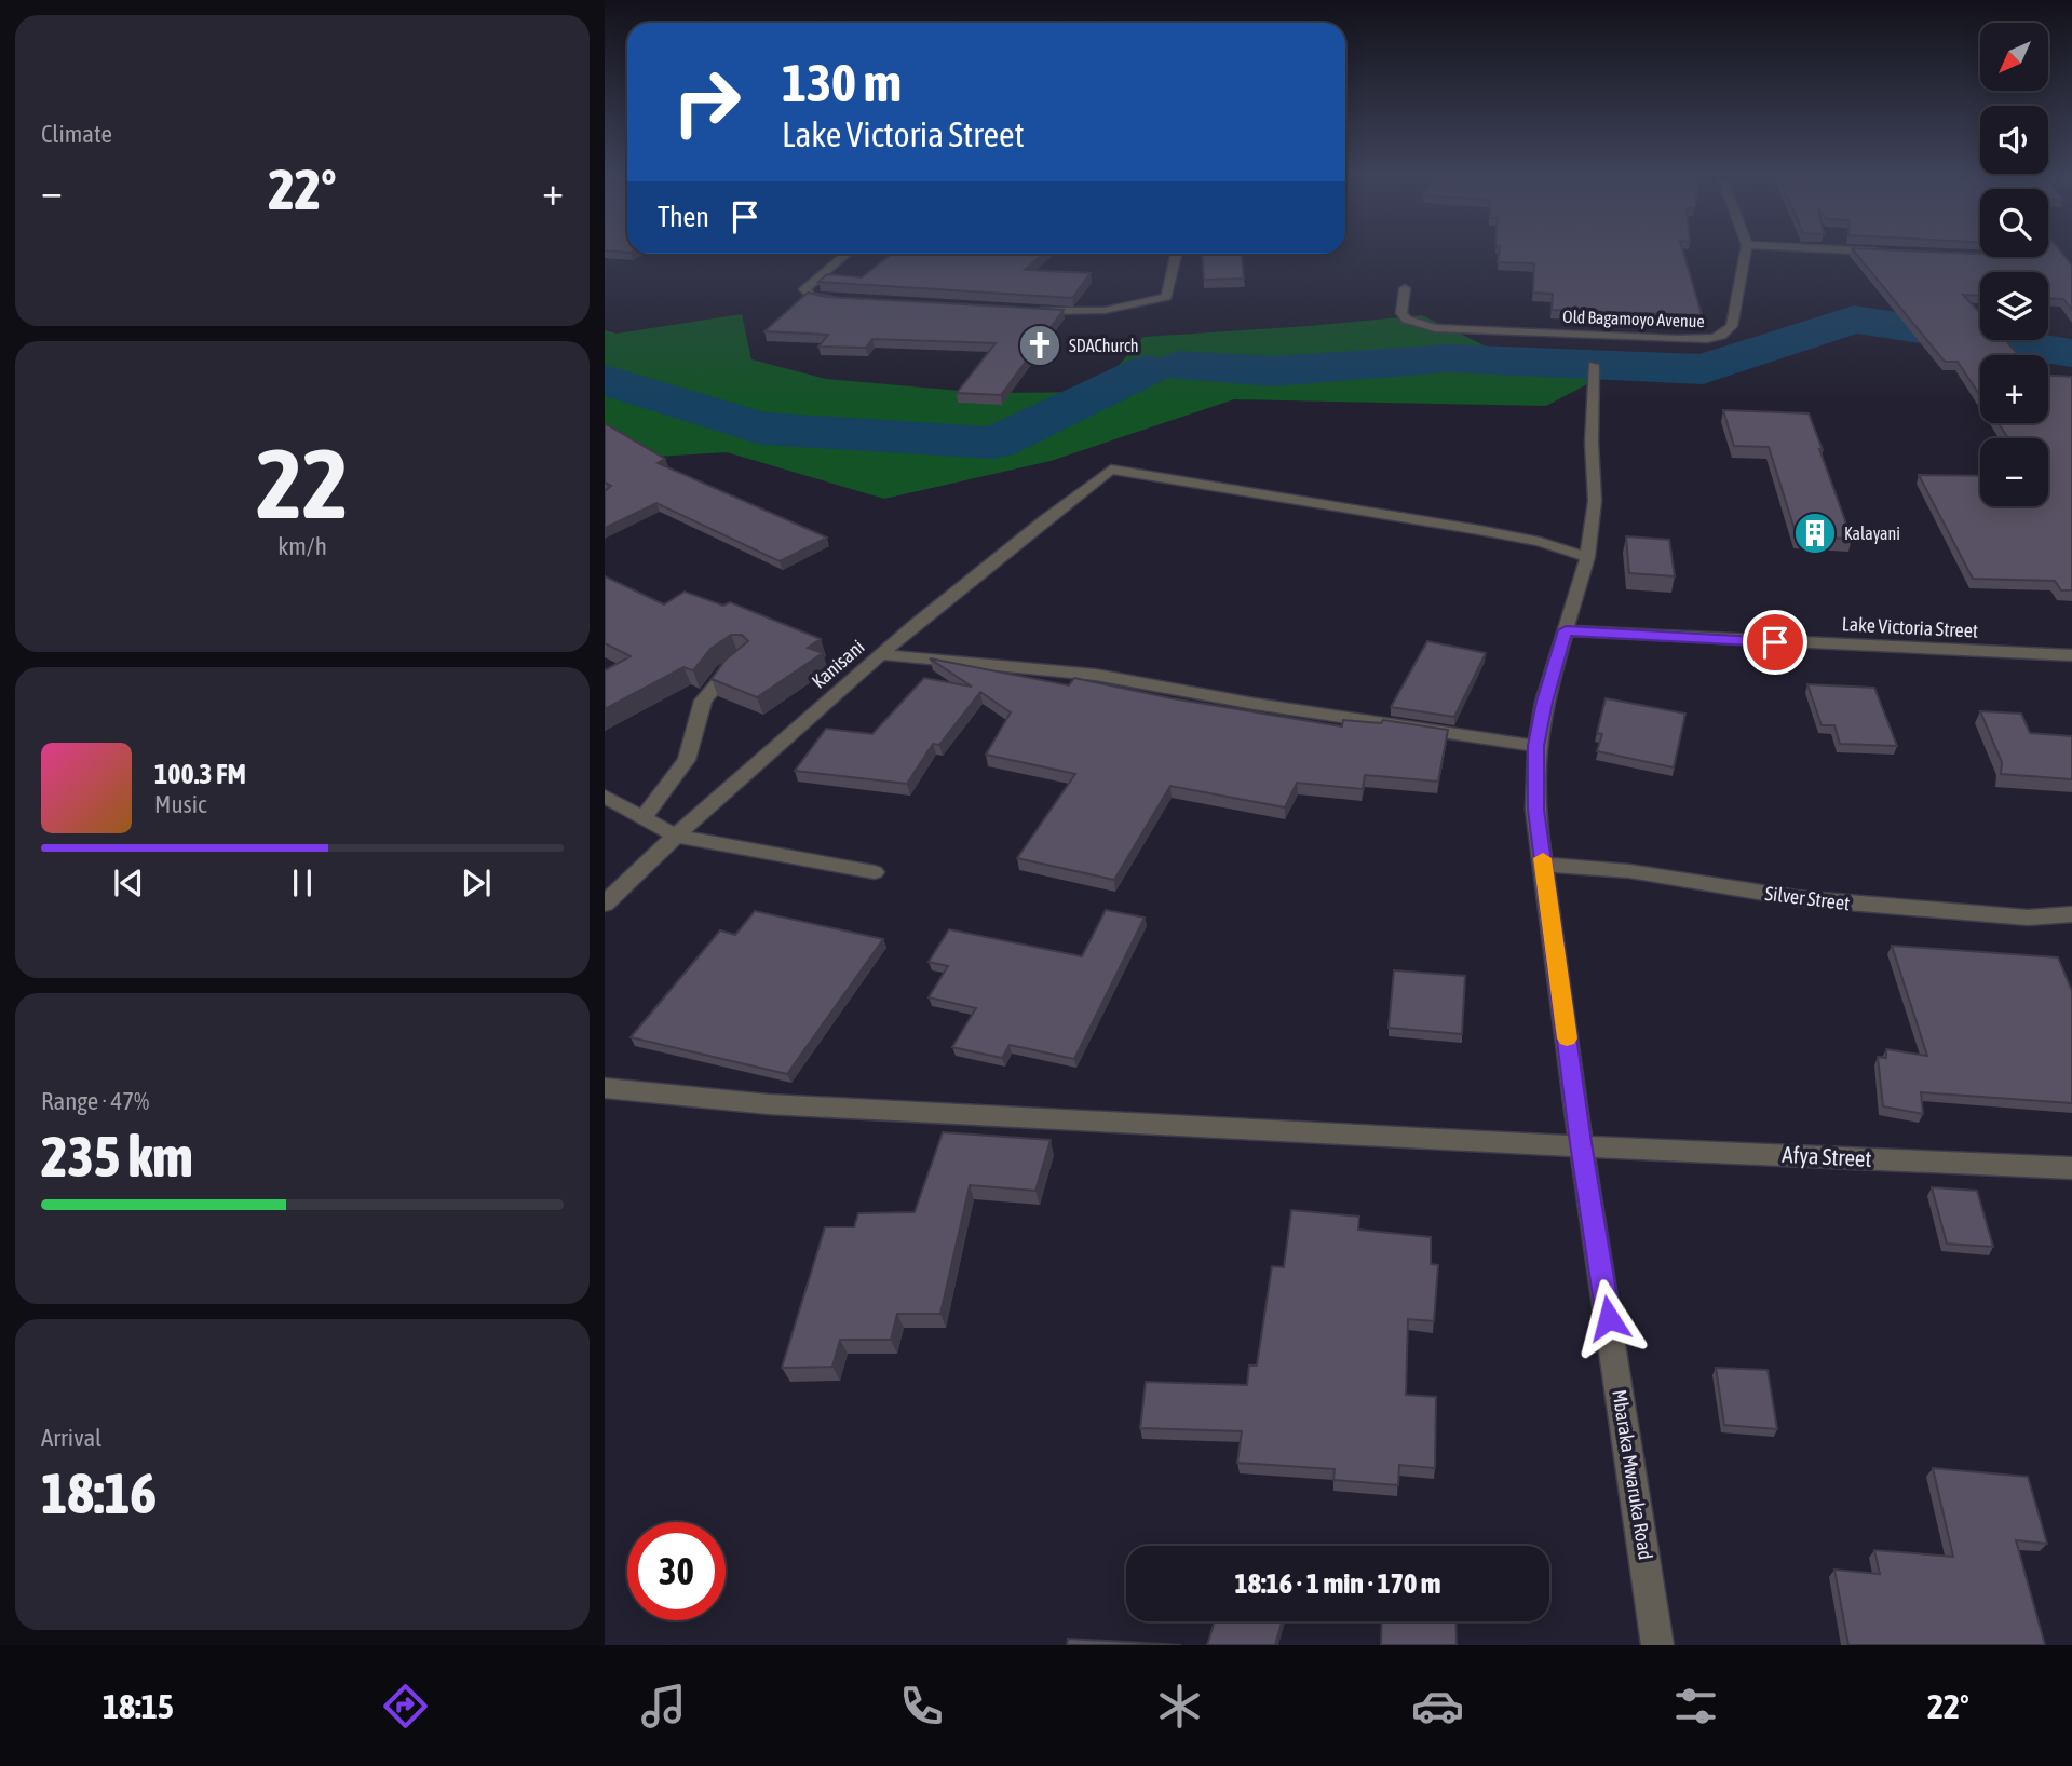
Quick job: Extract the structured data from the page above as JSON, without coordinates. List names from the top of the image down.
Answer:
{
  "streets": {
    "street": [
      "Old Bagamoyo Avenue",
      "Lake Victoria Street",
      "Kanisani",
      "Silver Street",
      "Afya Street",
      "Mbaraka Mwaruka Road"
    ]
  },
  "crossings": [
    ["Lake Victoria Street", "Mbaraka Mwaruka Road"],
    ["Kanisani", "Mbaraka Mwaruka Road"],
    ["Silver Street", "Mbaraka Mwaruka Road"],
    ["Afya Street", "Mbaraka Mwaruka Road"]
  ],
  "places": {
    "church": ["SDAChurch"],
    "building": ["Kalayani"]
  },
  "north": "bottom left",
  "page": {
    "tile": [
      "Climate",
      ["22", "km/h"],
      ["Range · 47%", "235 km"],
      ["Arrival", "18:16"]
    ],
    "map_buttons": ["+", "−"],
    "turn": ["130 m", "Lake Victoria Street"],
    "heat": ["−", "22°", "+"],
    "then": "Then",
    "song": ["100.3 FM", "Music"],
    "limit": "30",
    "trip": "18:16 · 1 min · 170 m",
    "tabs": ["18:15", "22°"]
  }
}
